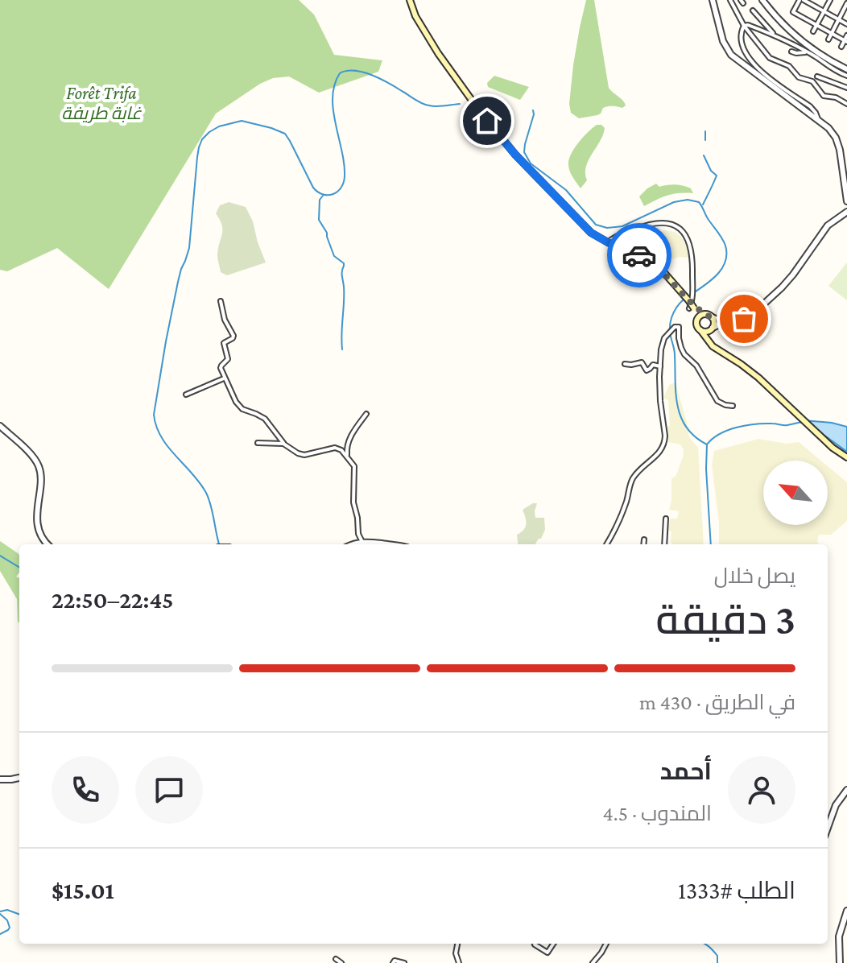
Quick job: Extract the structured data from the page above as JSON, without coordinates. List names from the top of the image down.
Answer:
{
  "parks": ["Forêt Trifa غابة طريفة"],
  "north": "top left",
  "page": {
    "heading": ["3 دقيقة", "يصل خلال", "22:45–22:50"],
    "panel": [
      "أحمد",
      "المندوب · 4.5",
      "الطلب #1333",
      "$15.01"
    ],
    "bar": "في الطريق · 430 m"
  }
}
